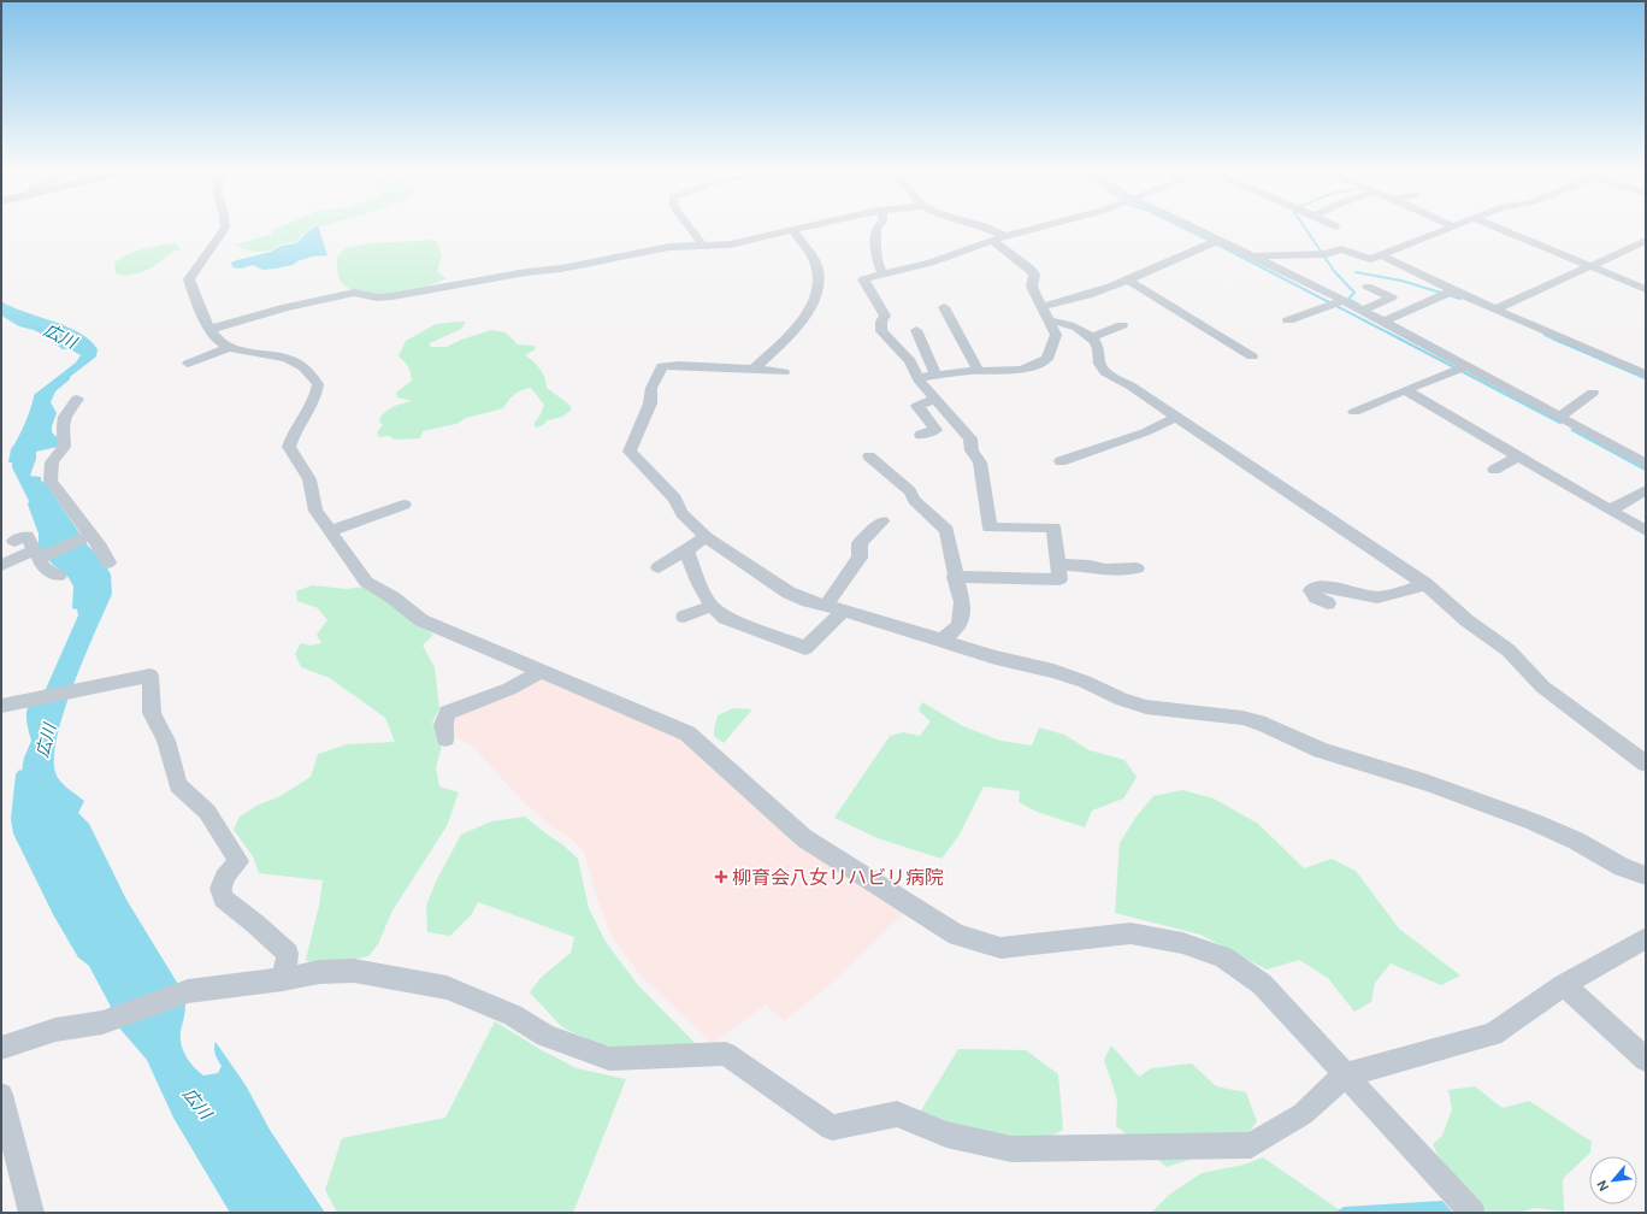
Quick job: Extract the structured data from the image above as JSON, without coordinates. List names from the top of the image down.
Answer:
{
  "water": ["広川"],
  "places": {
    "health": ["柳育会八女リハビリ病院"]
  },
  "north": "bottom left"
}
